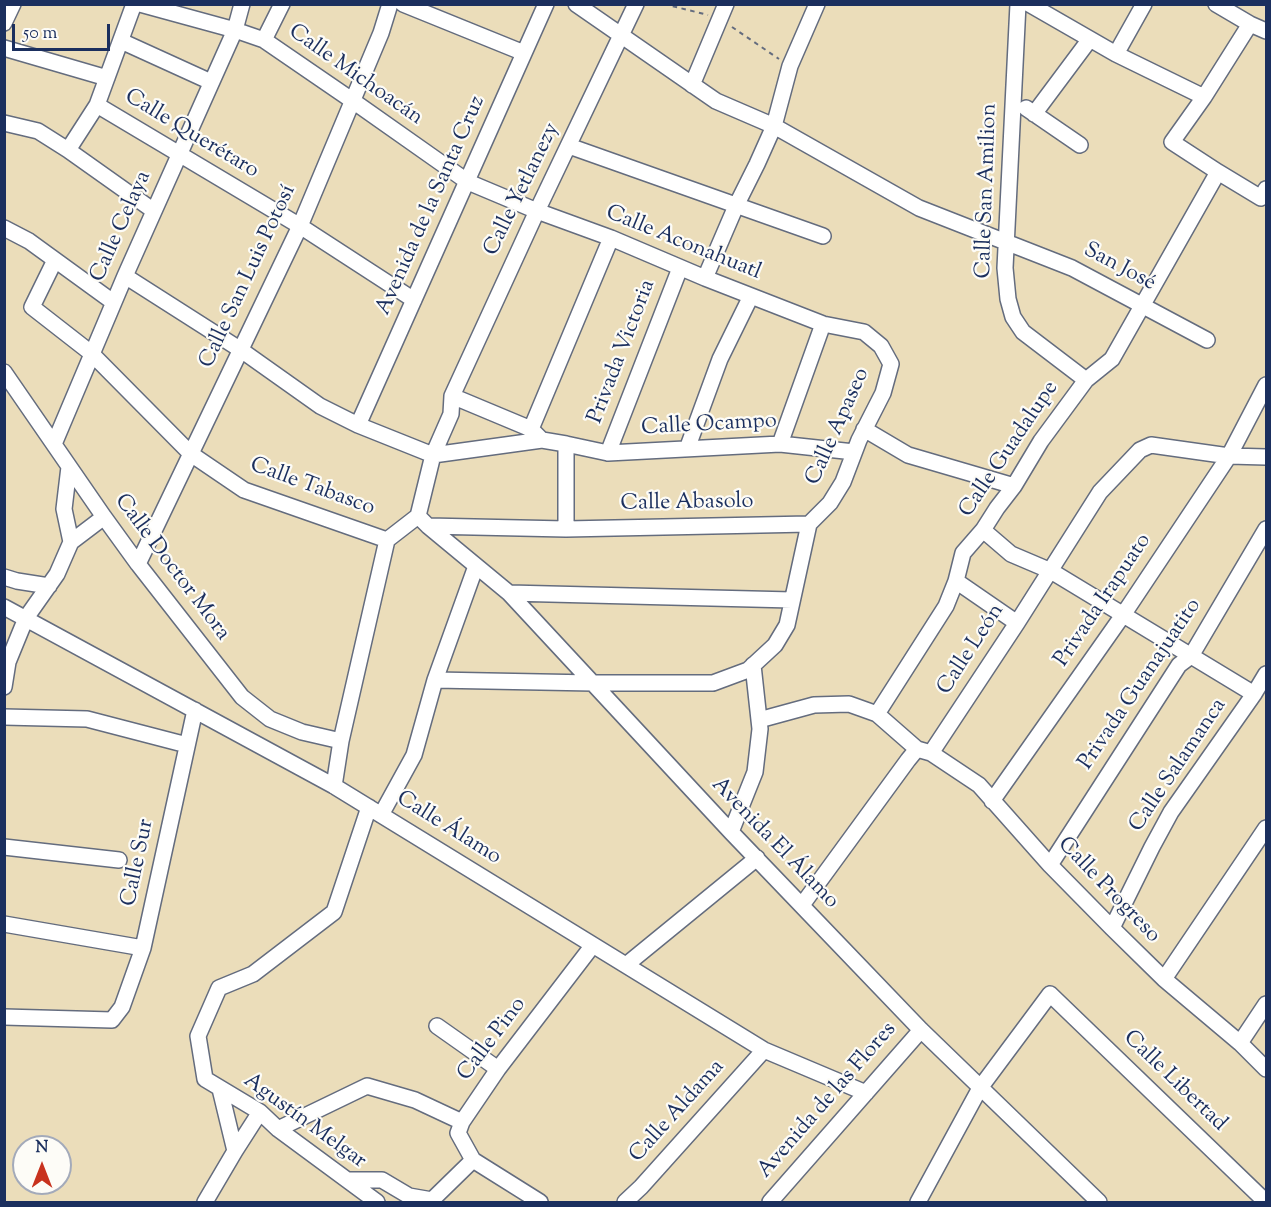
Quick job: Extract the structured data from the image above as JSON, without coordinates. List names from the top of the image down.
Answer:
{
  "streets": {
    "street": [
      "Calle Michoacán",
      "Calle Querétaro",
      "Calle Yetlanezy",
      "Calle San Amilion",
      "Avenida de la Santa Cruz",
      "Calle Celaya",
      "Calle Aconahuatl",
      "San José",
      "Calle San Luis Potosí",
      "Privada Victoria",
      "Calle Ocampo",
      "Calle Apaseo",
      "Calle Guadalupe",
      "Calle Tabasco",
      "Calle Abasolo",
      "Calle Doctor Mora",
      "Privada Irapuato",
      "Calle León",
      "Privada Guanajuatito",
      "Calle Salamanca",
      "Calle Álamo",
      "Avenida El Álamo",
      "Calle Sur",
      "Calle Progreso",
      "Calle Pino",
      "Calle Libertad",
      "Avenida de las Flores",
      "Calle Aldama",
      "Agustín Melgar"
    ]
  },
  "crossings": [
    ["Calle Michoacán", "Avenida de la Santa Cruz"],
    ["Calle Michoacán", "Calle Celaya"],
    ["Calle Michoacán", "Calle Aconahuatl"],
    ["Calle Michoacán", "Calle San Luis Potosí"],
    ["Calle Querétaro", "Avenida de la Santa Cruz"],
    ["Calle Querétaro", "Calle Celaya"],
    ["Calle Querétaro", "Calle San Luis Potosí"],
    ["Calle Yetlanezy", "Calle Aconahuatl"],
    ["Calle Yetlanezy", "San José"],
    ["Calle San Amilion", "San José"],
    ["Calle San Amilion", "Calle Guadalupe"],
    ["Avenida de la Santa Cruz", "Calle Aconahuatl"],
    ["Calle Celaya", "Calle Tabasco"],
    ["Calle Celaya", "Calle Doctor Mora"],
    ["Calle Aconahuatl", "Privada Victoria"],
    ["Calle Aconahuatl", "Calle Apaseo"],
    ["San José", "Calle Guadalupe"],
    ["Calle San Luis Potosí", "Calle Tabasco"],
    ["Calle San Luis Potosí", "Calle Doctor Mora"],
    ["Privada Victoria", "Calle Ocampo"],
    ["Calle Ocampo", "Calle Apaseo"],
    ["Calle Apaseo", "Calle Abasolo"],
    ["Calle Guadalupe", "Calle Salamanca"],
    ["Calle Abasolo", "Avenida El Álamo"],
    ["Privada Irapuato", "Calle León"],
    ["Privada Irapuato", "Calle Salamanca"],
    ["Privada Irapuato", "Calle Progreso"],
    ["Calle León", "Calle Salamanca"],
    ["Calle León", "Avenida El Álamo"],
    ["Calle León", "Calle Progreso"],
    ["Privada Guanajuatito", "Calle Salamanca"],
    ["Privada Guanajuatito", "Calle Progreso"],
    ["Calle Salamanca", "Calle Progreso"],
    ["Calle Álamo", "Calle Sur"],
    ["Calle Álamo", "Calle Pino"],
    ["Calle Álamo", "Avenida de las Flores"],
    ["Calle Álamo", "Calle Aldama"],
    ["Calle Álamo", "Agustín Melgar"],
    ["Avenida El Álamo", "Calle Libertad"],
    ["Avenida El Álamo", "Avenida de las Flores"]
  ],
  "scale_bar": "50 m",
  "north": "top"
}
